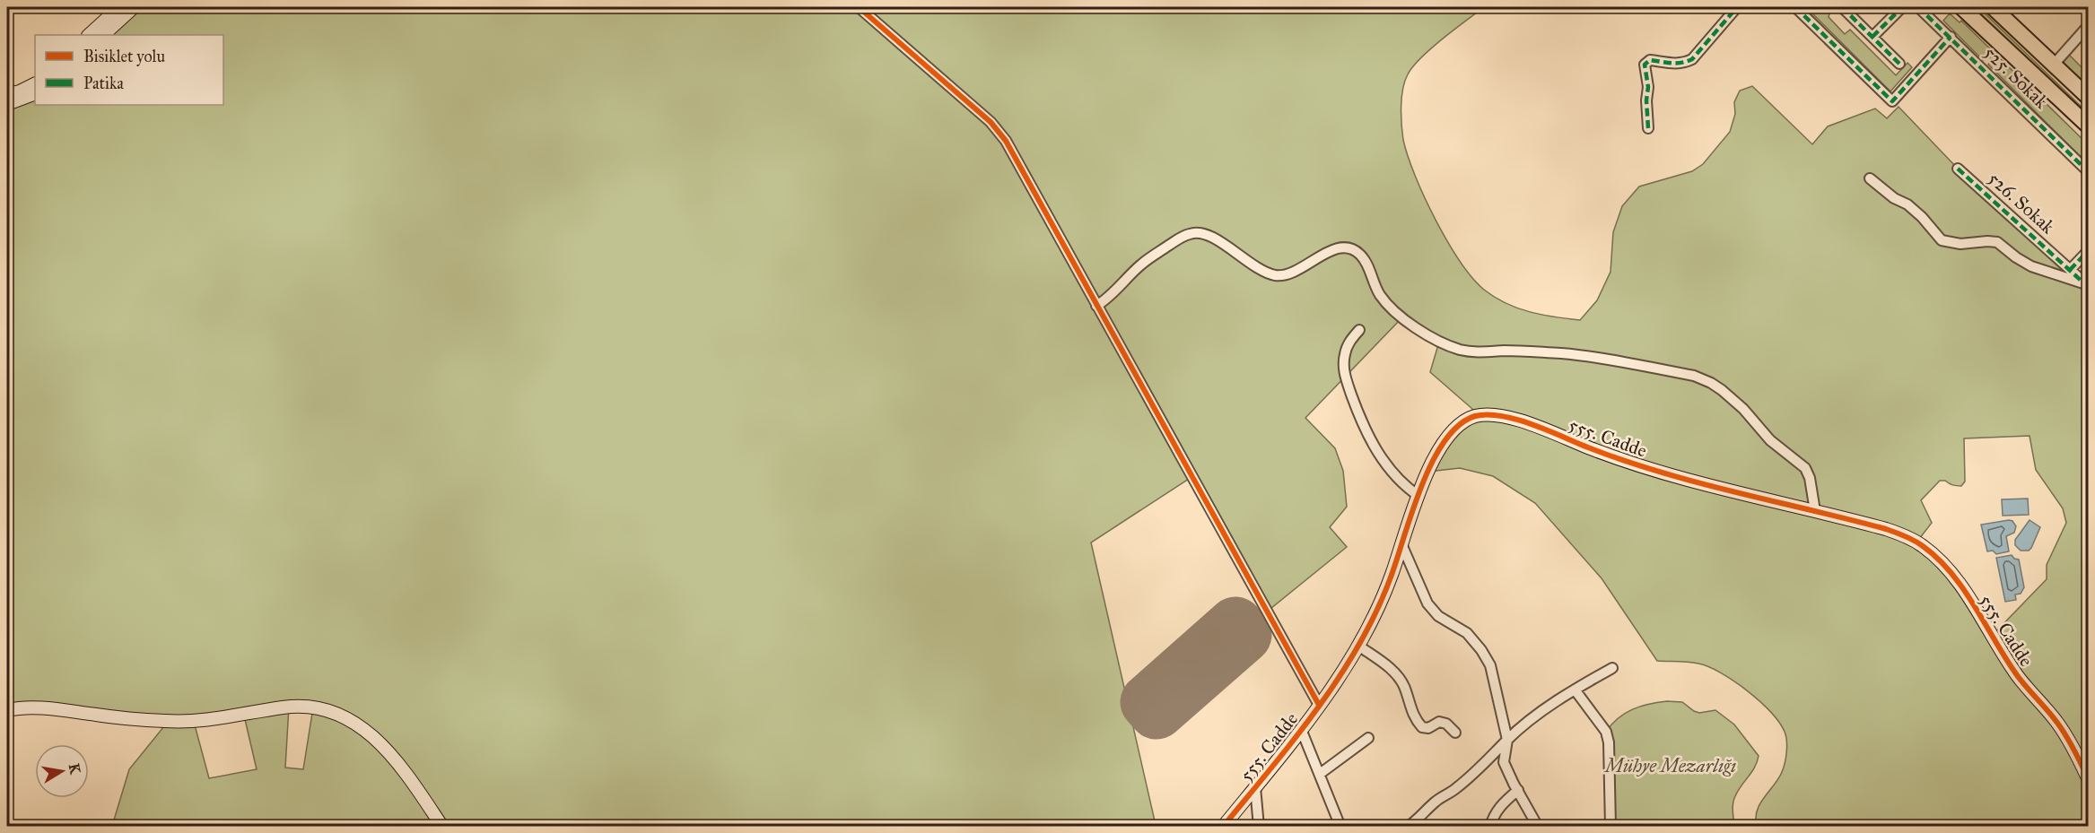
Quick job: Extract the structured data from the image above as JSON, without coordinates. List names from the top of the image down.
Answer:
{
  "streets": {
    "street": ["525. Sokak", "526. Sokak", "555. Cadde"]
  },
  "parks": ["Mühye Mezarlığı"],
  "legend": ["Bisiklet yolu", "Patika"],
  "north": "right"
}
